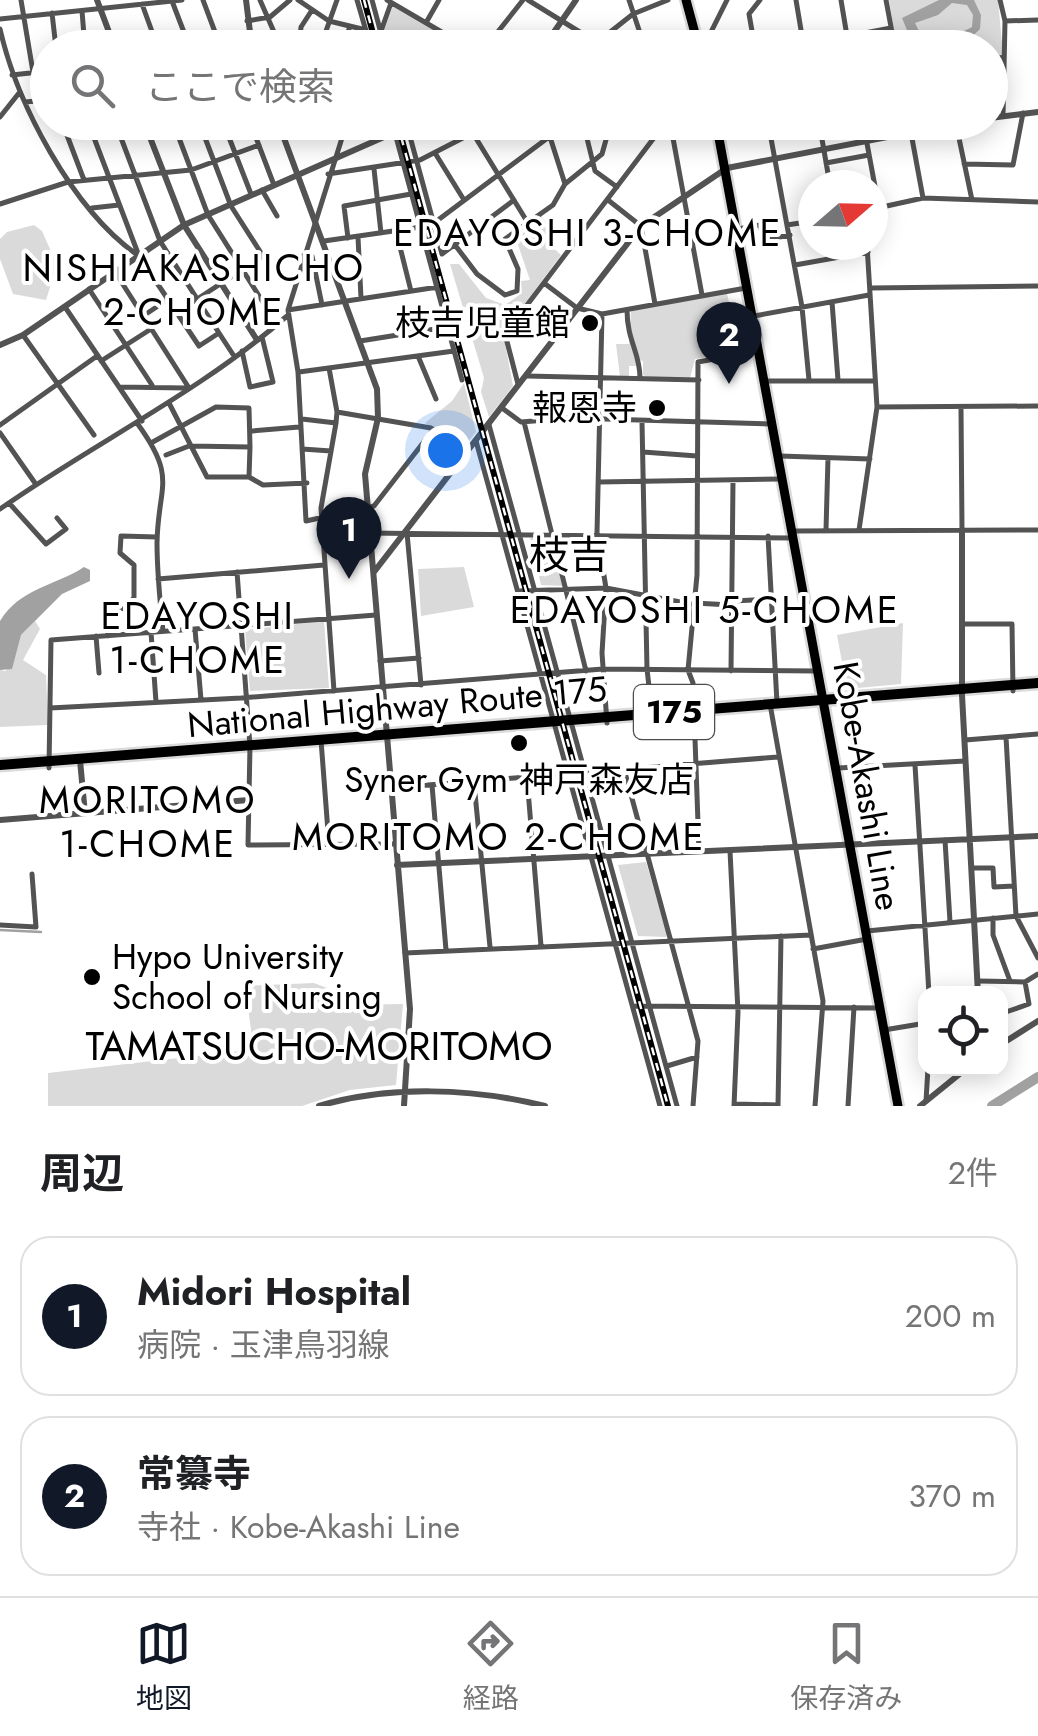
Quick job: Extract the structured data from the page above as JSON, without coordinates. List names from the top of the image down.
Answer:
{
  "streets": {
    "highway": ["National Highway Route 175", "175"],
    "main road": ["Kobe-Akashi Line"]
  },
  "crossings": [
    ["National Highway Route 175", "Kobe-Akashi Line"]
  ],
  "districts": [
    "EDAYOSHI 3-CHOME",
    "NISHIAKASHICHO 2-CHOME",
    "枝吉",
    "EDAYOSHI 5-CHOME",
    "EDAYOSHI 1-CHOME",
    "MORITOMO 1-CHOME",
    "MORITOMO 2-CHOME",
    "TAMATSUCHO-MORITOMO"
  ],
  "places": [
    "枝吉児童館",
    "報恩寺",
    "Syner Gym 神戸森友店",
    "Hypo University School of Nursing"
  ],
  "north": "right",
  "page": {
    "search": "ここで検索",
    "pins": ["2", "1"],
    "heading": ["周辺", "2件"],
    "list": [
      {
        "mark": "1",
        "name": "Midori Hospital",
        "note": "病院 · 玉津鳥羽線",
        "value": "200 m"
      },
      {
        "mark": "2",
        "name": "常纂寺",
        "note": "寺社 · Kobe-Akashi Line",
        "value": "370 m"
      }
    ],
    "nav": ["地図", "経路", "保存済み"]
  }
}
